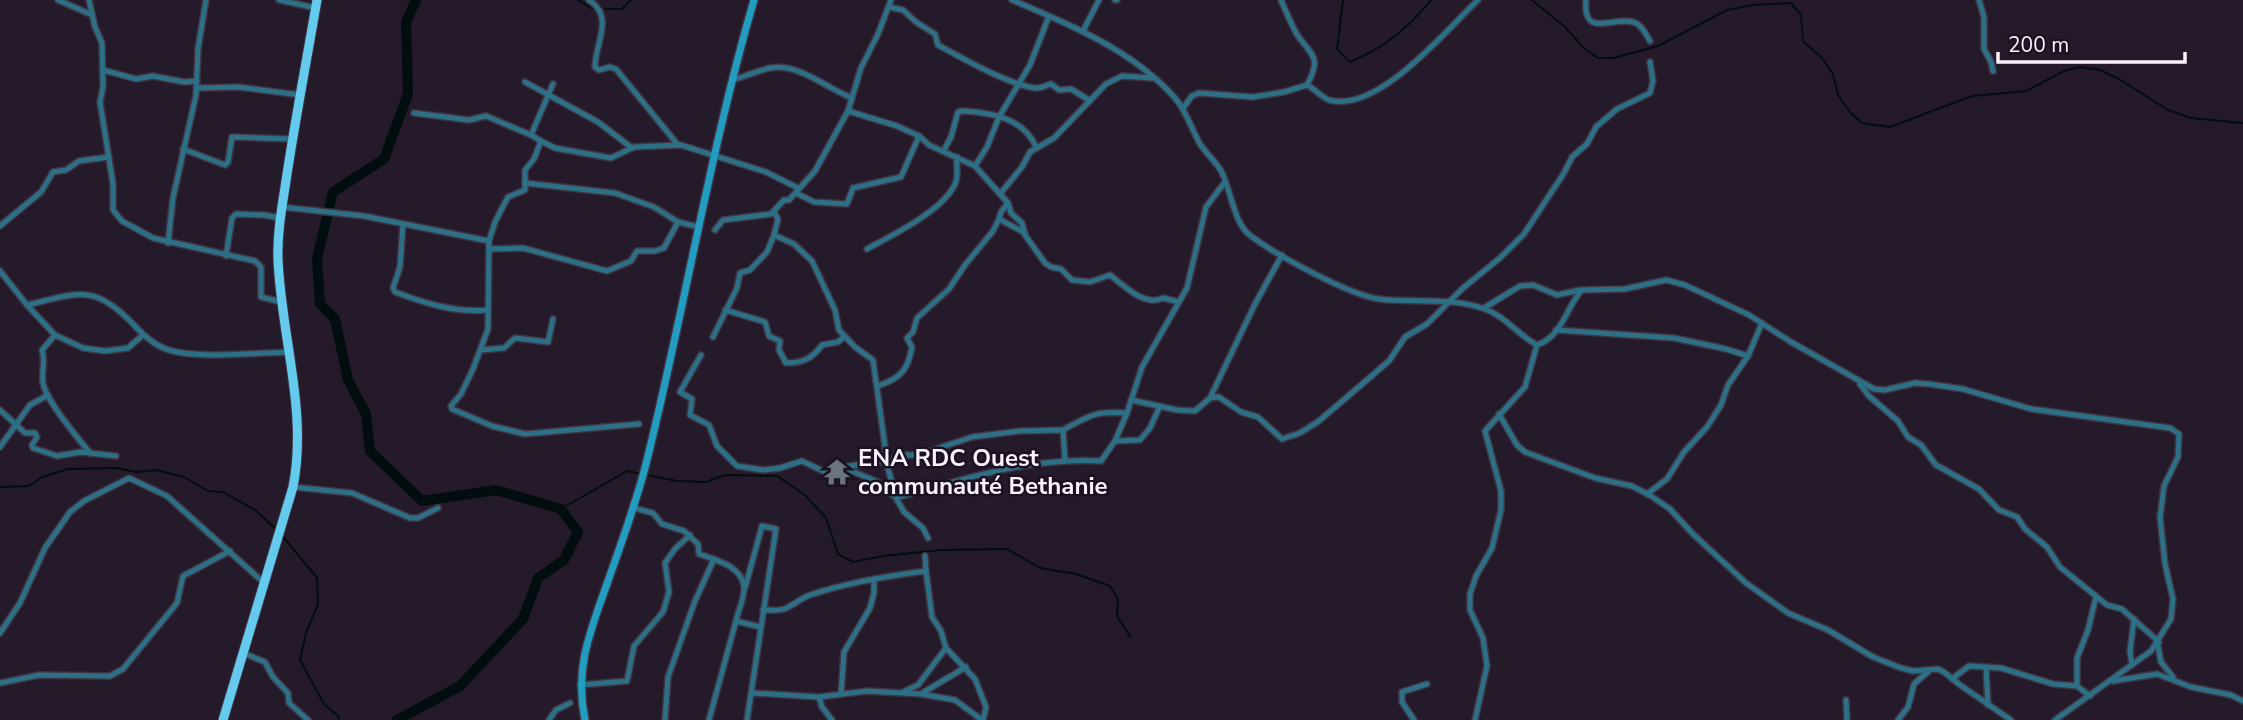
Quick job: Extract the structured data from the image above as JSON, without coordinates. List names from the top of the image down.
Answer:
{
  "places": {
    "temple": ["ENA RDC Ouest communauté Bethanie"]
  },
  "scale_bar": "200 m"
}
